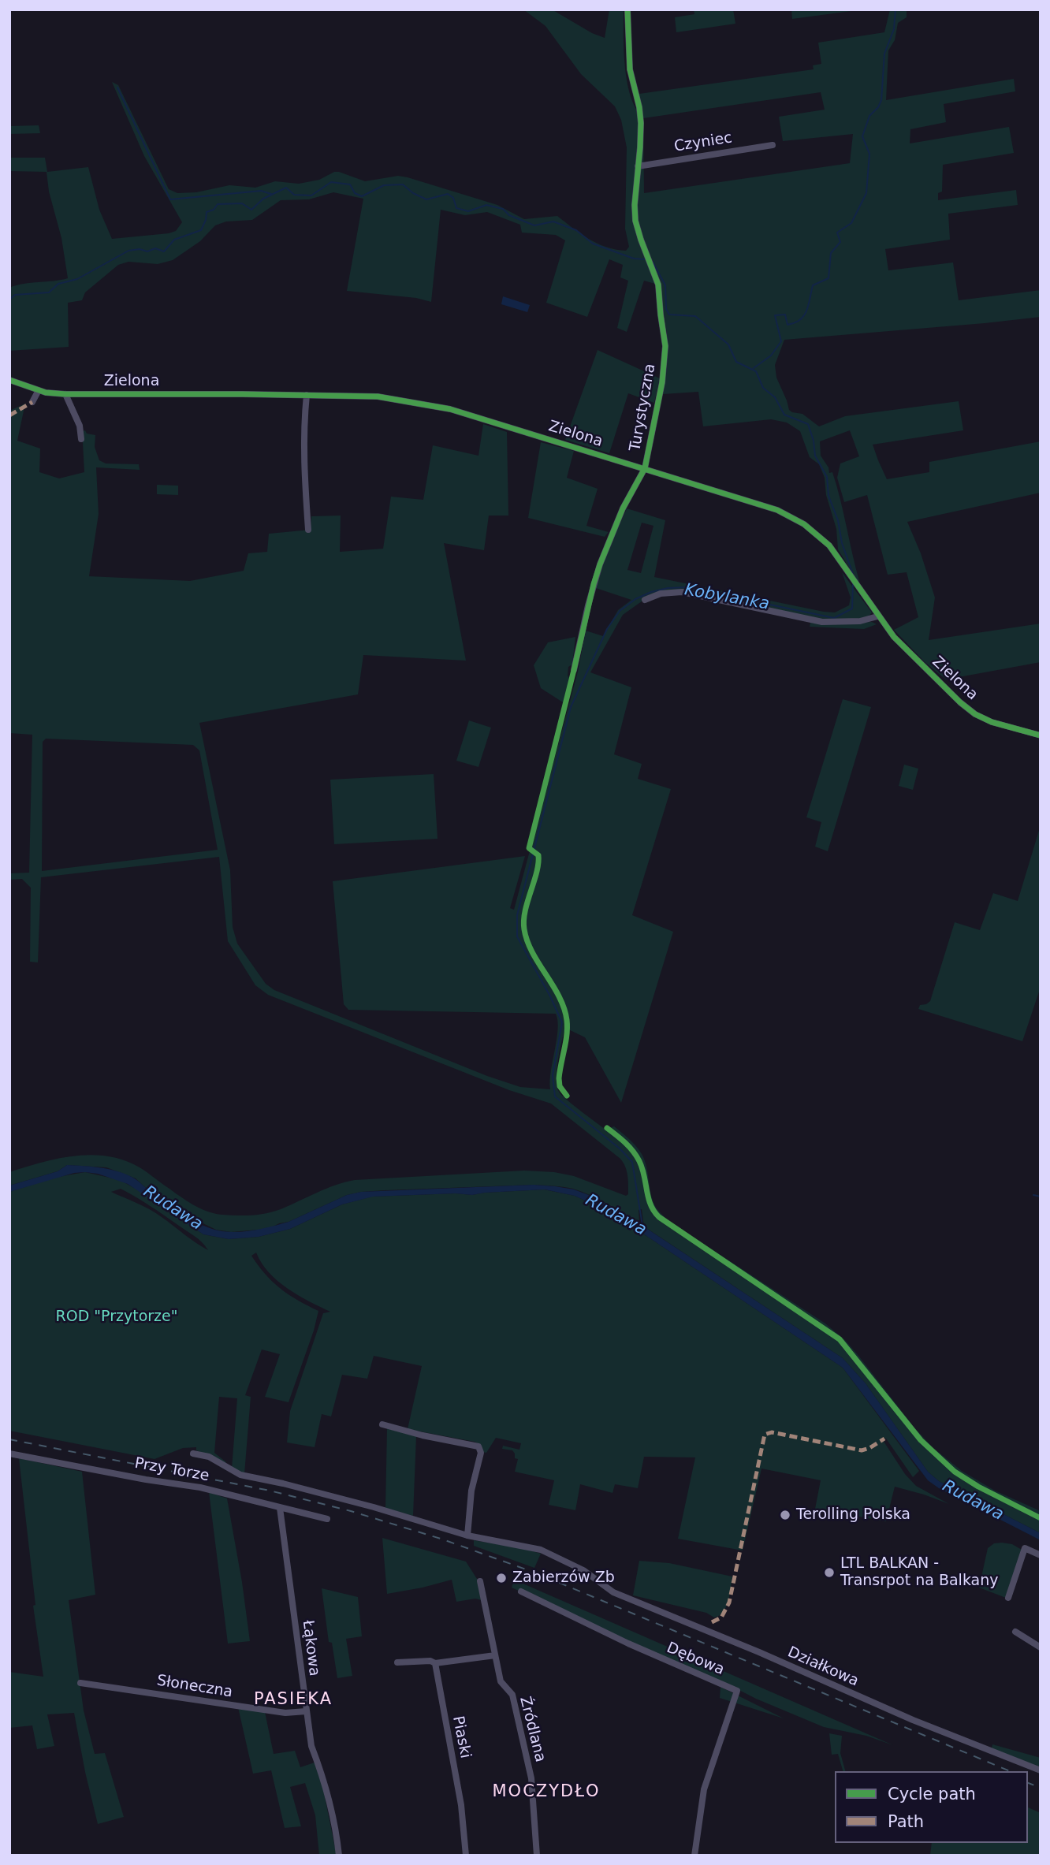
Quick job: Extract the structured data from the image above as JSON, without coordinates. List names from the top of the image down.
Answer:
{
  "streets": {
    "street": [
      "Czyniec",
      "Zielona",
      "Turystyczna",
      "Przy Torze",
      "Łąkowa",
      "Dębowa",
      "Działkowa",
      "Słoneczna",
      "Źródlana",
      "Piaski"
    ]
  },
  "crossings": [
    ["Czyniec", "Turystyczna"],
    ["Zielona", "Turystyczna"],
    ["Przy Torze", "Łąkowa"],
    ["Łąkowa", "Słoneczna"]
  ],
  "districts": ["PASIEKA", "MOCZYDŁO"],
  "water": ["Kobylanka", "Rudawa"],
  "parks": ["ROD \"Przytorze\""],
  "places": ["Terolling Polska", "LTL BALKAN - Transrpot na Balkany", "Zabierzów Zb"],
  "legend": ["Cycle path", "Path"]
}
